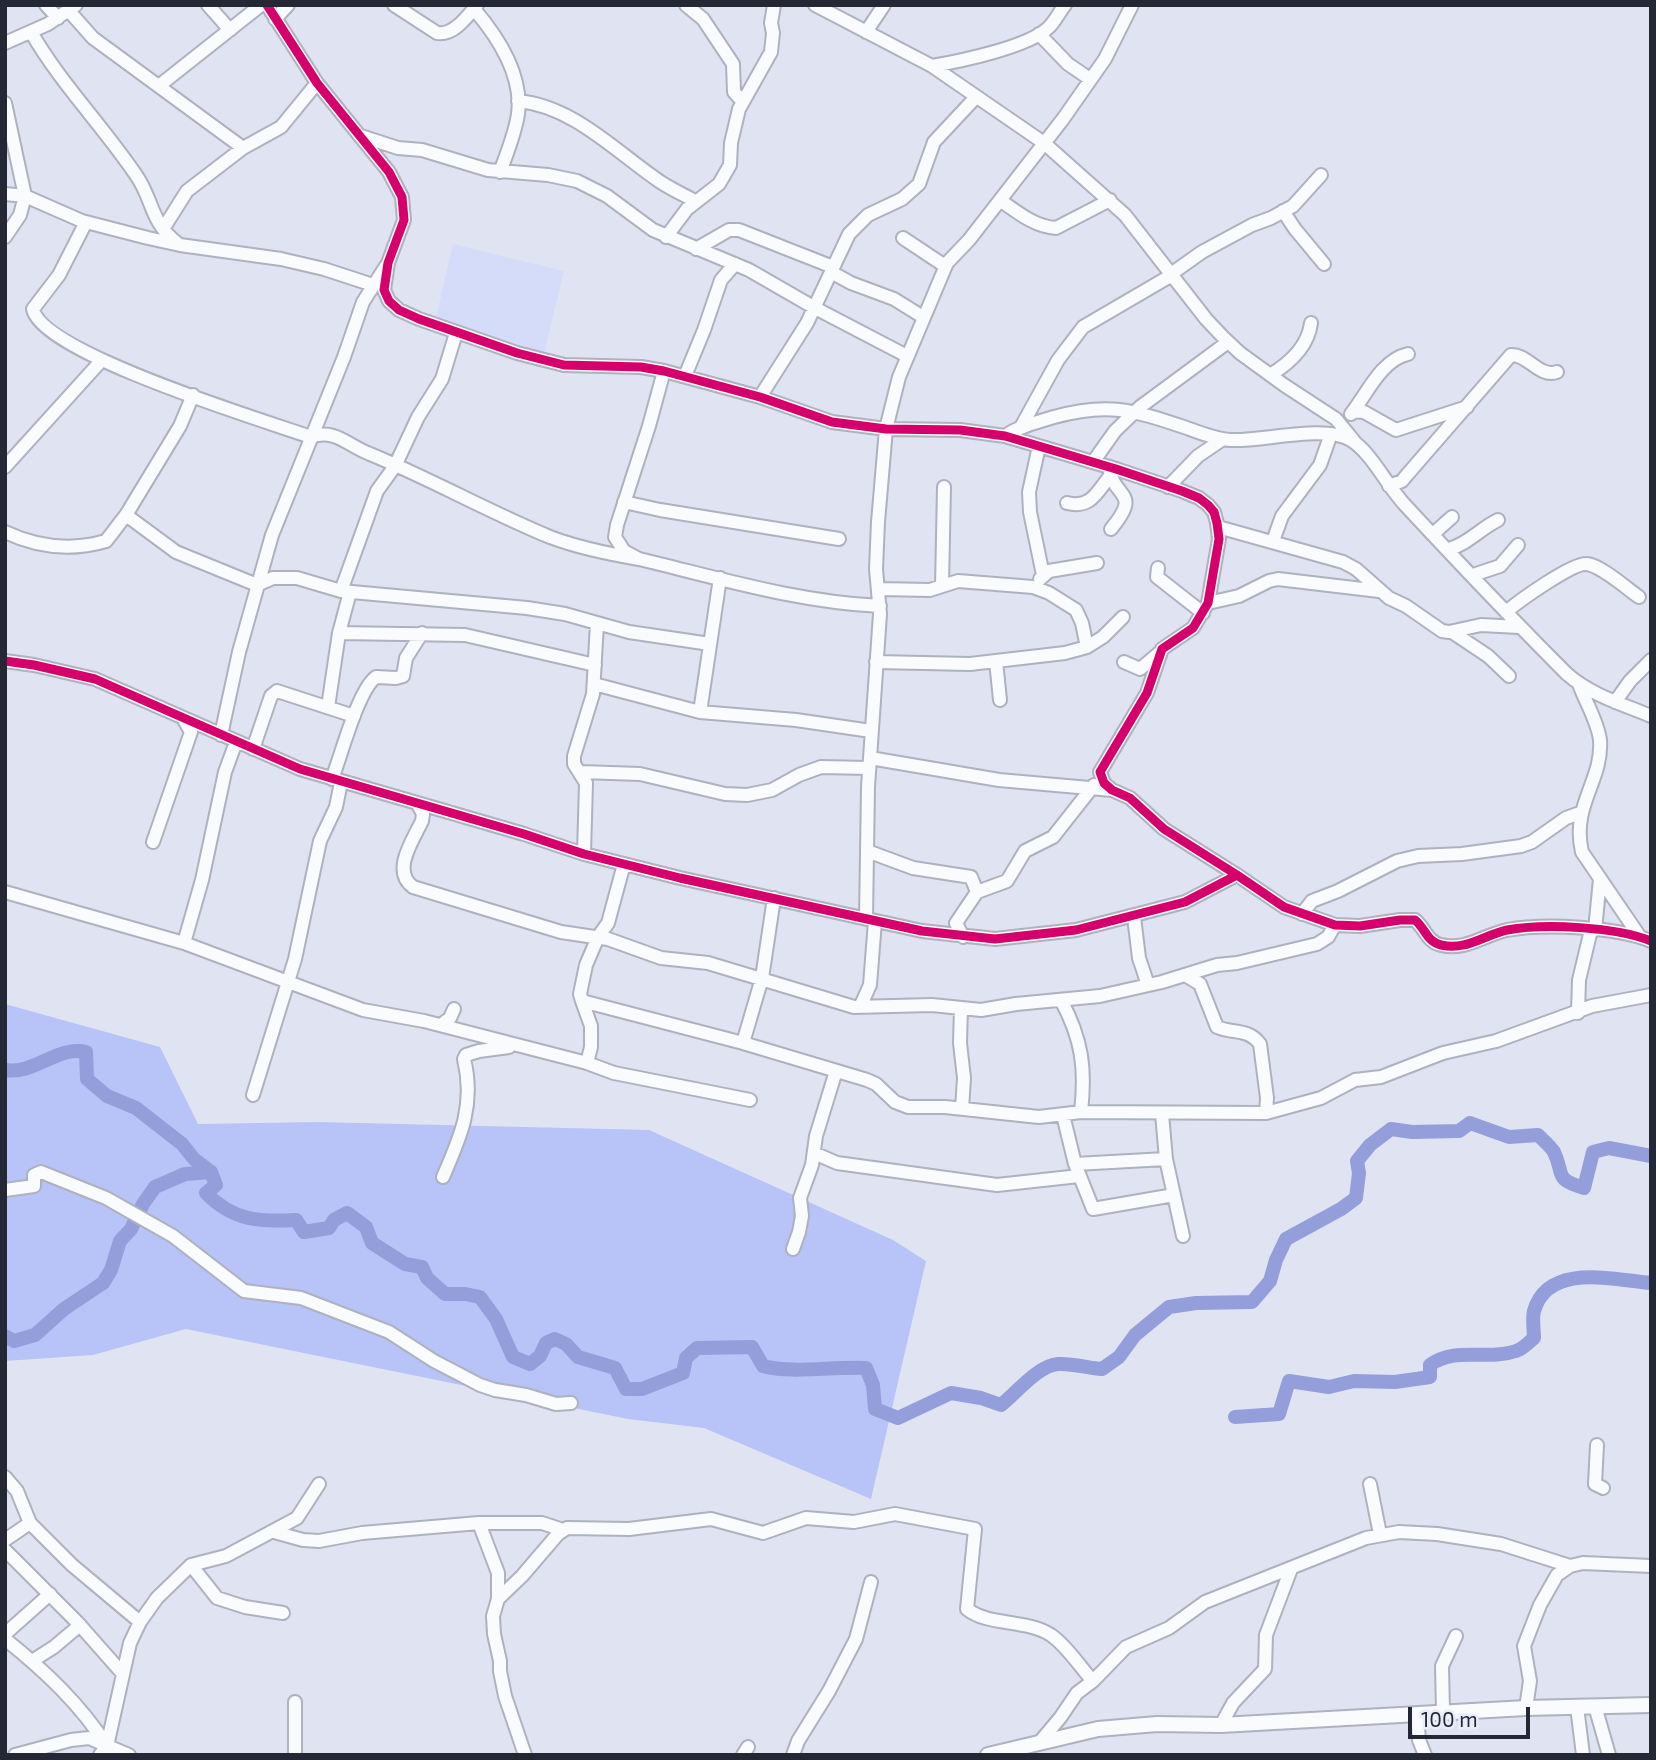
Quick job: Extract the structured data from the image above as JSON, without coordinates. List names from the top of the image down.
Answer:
{
  "scale_bar": "100 m"
}
